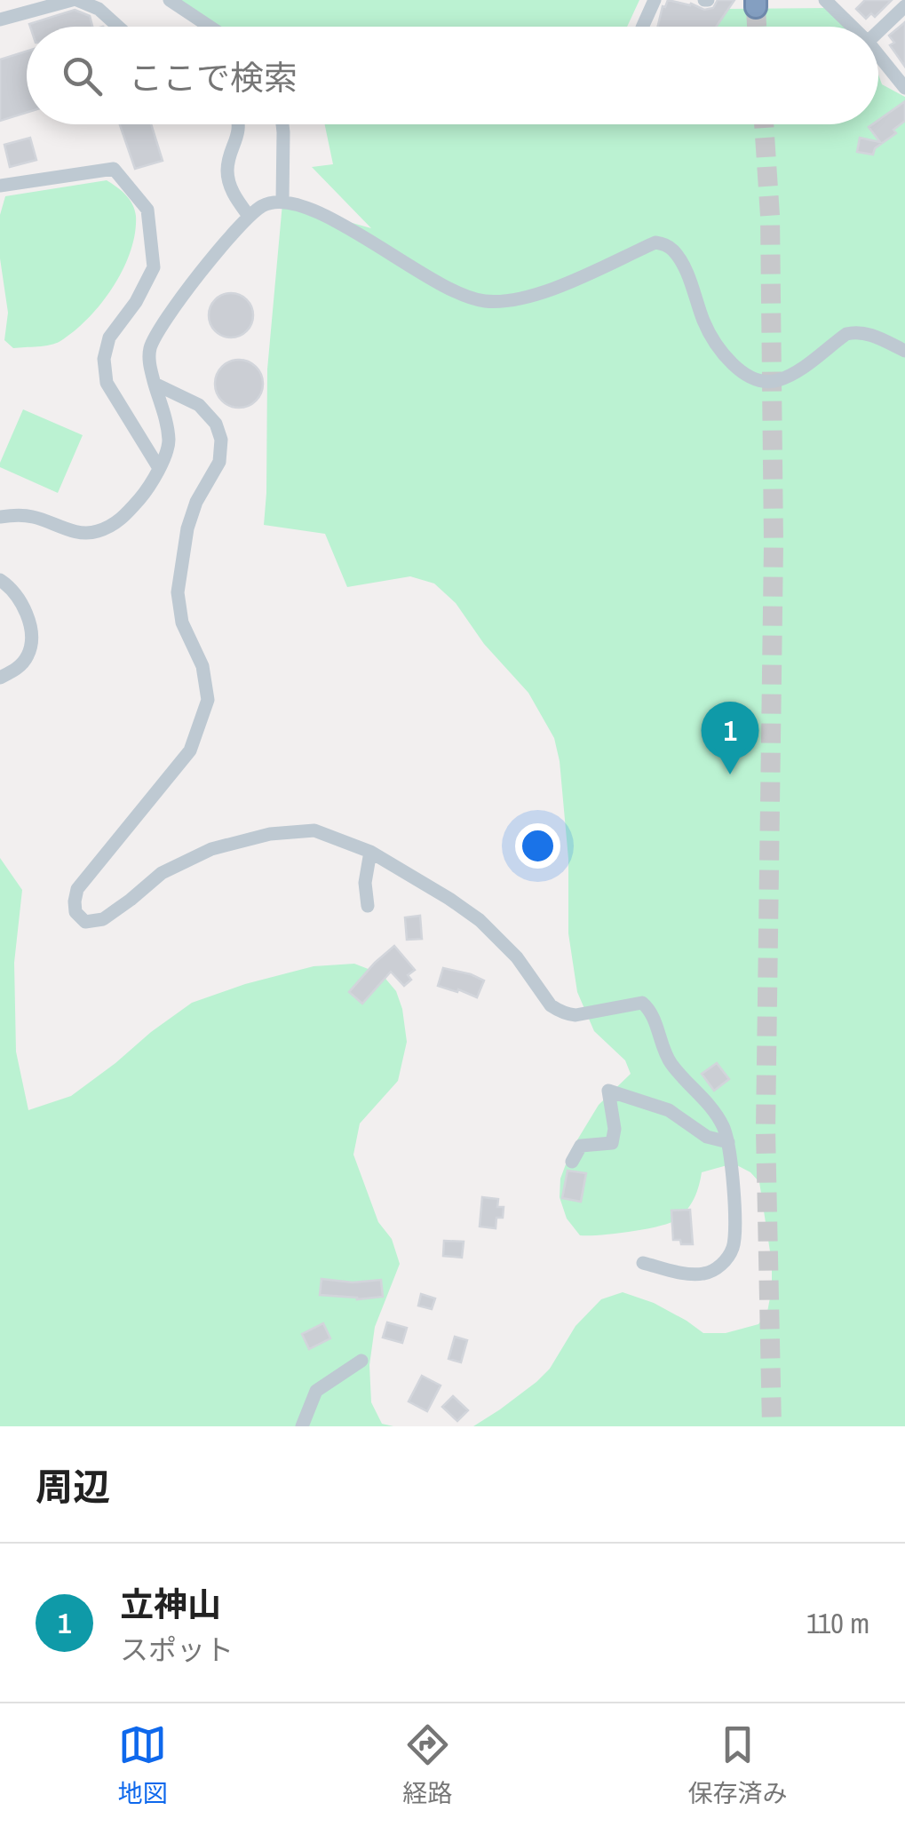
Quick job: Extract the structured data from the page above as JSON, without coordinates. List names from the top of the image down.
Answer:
{
  "page": {
    "search": "ここで検索",
    "pins": "1",
    "heading": "周辺",
    "list": [
      {
        "mark": "1",
        "name": "立神山",
        "note": "スポット",
        "value": "110 m"
      }
    ],
    "nav": ["地図", "経路", "保存済み"]
  }
}
